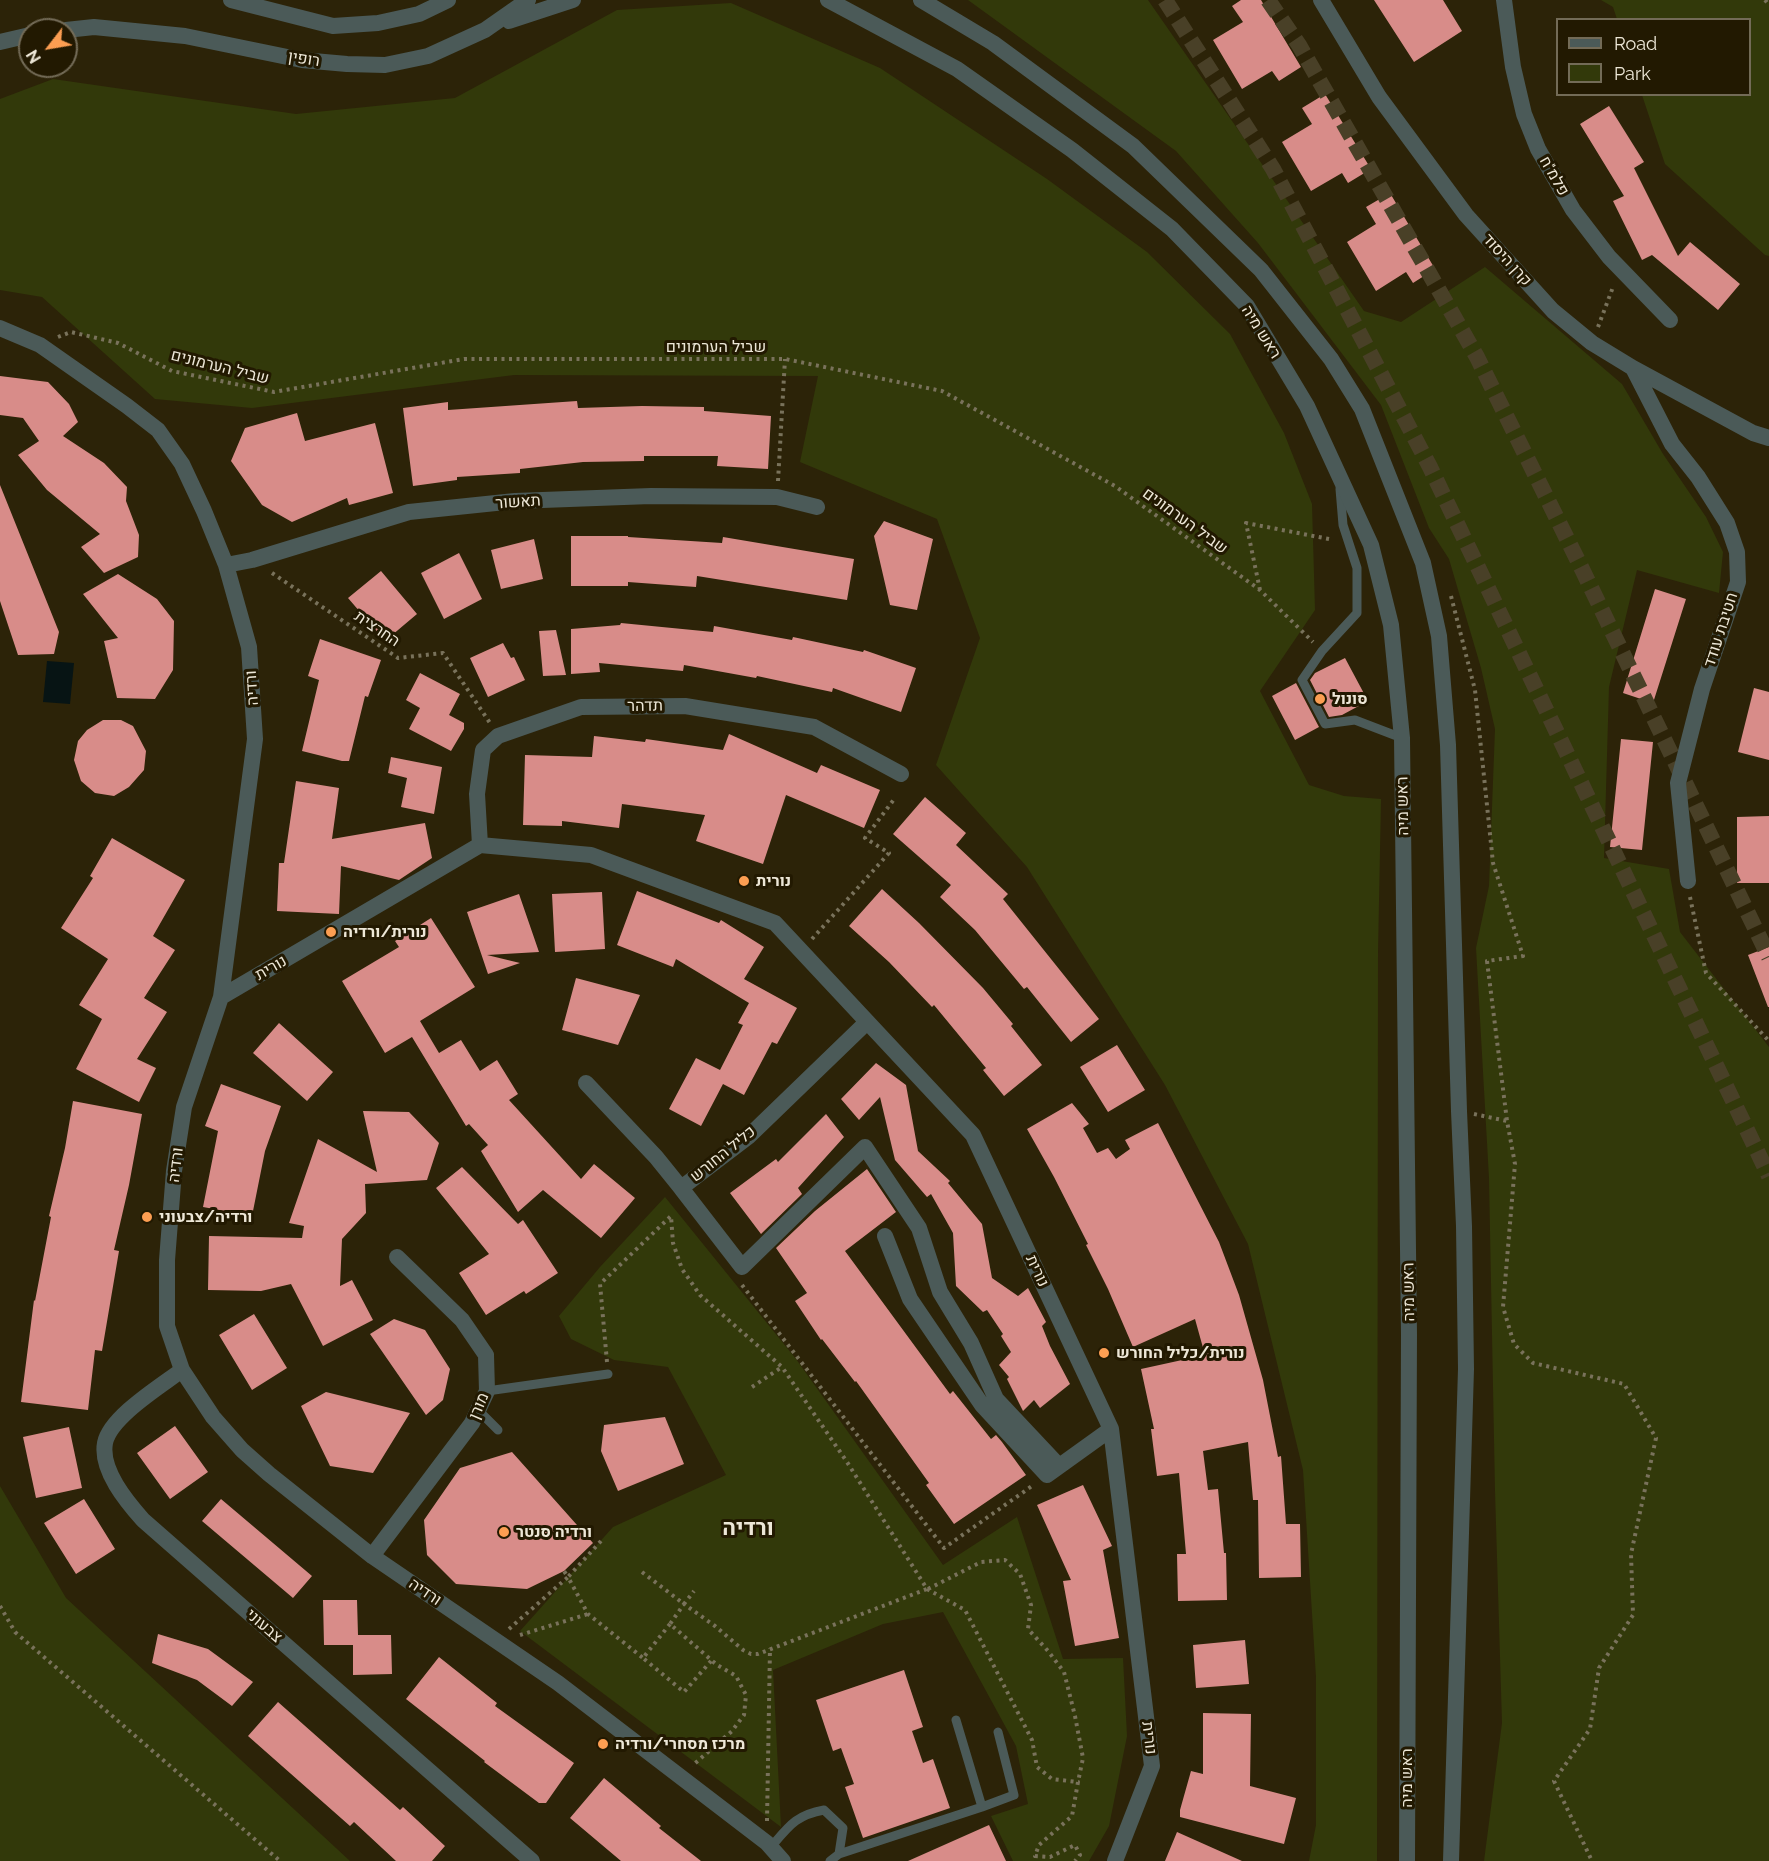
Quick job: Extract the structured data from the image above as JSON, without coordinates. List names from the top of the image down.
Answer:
{
  "streets": {
    "street": [
      "רופין",
      "פלמ\"ח",
      "קרן היסוד",
      "ראש מיה",
      "תאשור",
      "חטיבת עודד",
      "ורדיה",
      "תדהר",
      "נורית",
      "כליל החורש",
      "מורן",
      "צבעוני"
    ],
    "path": ["שביל הערמונים", "החרצית"]
  },
  "crossings": [
    ["קרן היסוד", "חטיבת עודד"],
    ["שביל הערמונים", "ורדיה"],
    ["תאשור", "החרצית"],
    ["תאשור", "ורדיה"],
    ["החרצית", "תדהר"],
    ["ורדיה", "נורית"],
    ["ורדיה", "מורן"],
    ["ורדיה", "צבעוני"],
    ["נורית", "כליל החורש"]
  ],
  "districts": ["ורדיה"],
  "places": [
    "סונול",
    "נורית",
    "נורית/ורדיה",
    "ורדיה/צבעוני",
    "נורית/כליל החורש",
    "ורדיה סנטר",
    "מרכז מסחרי/ורדיה"
  ],
  "legend": ["Road", "Park"],
  "north": "bottom left"
}
